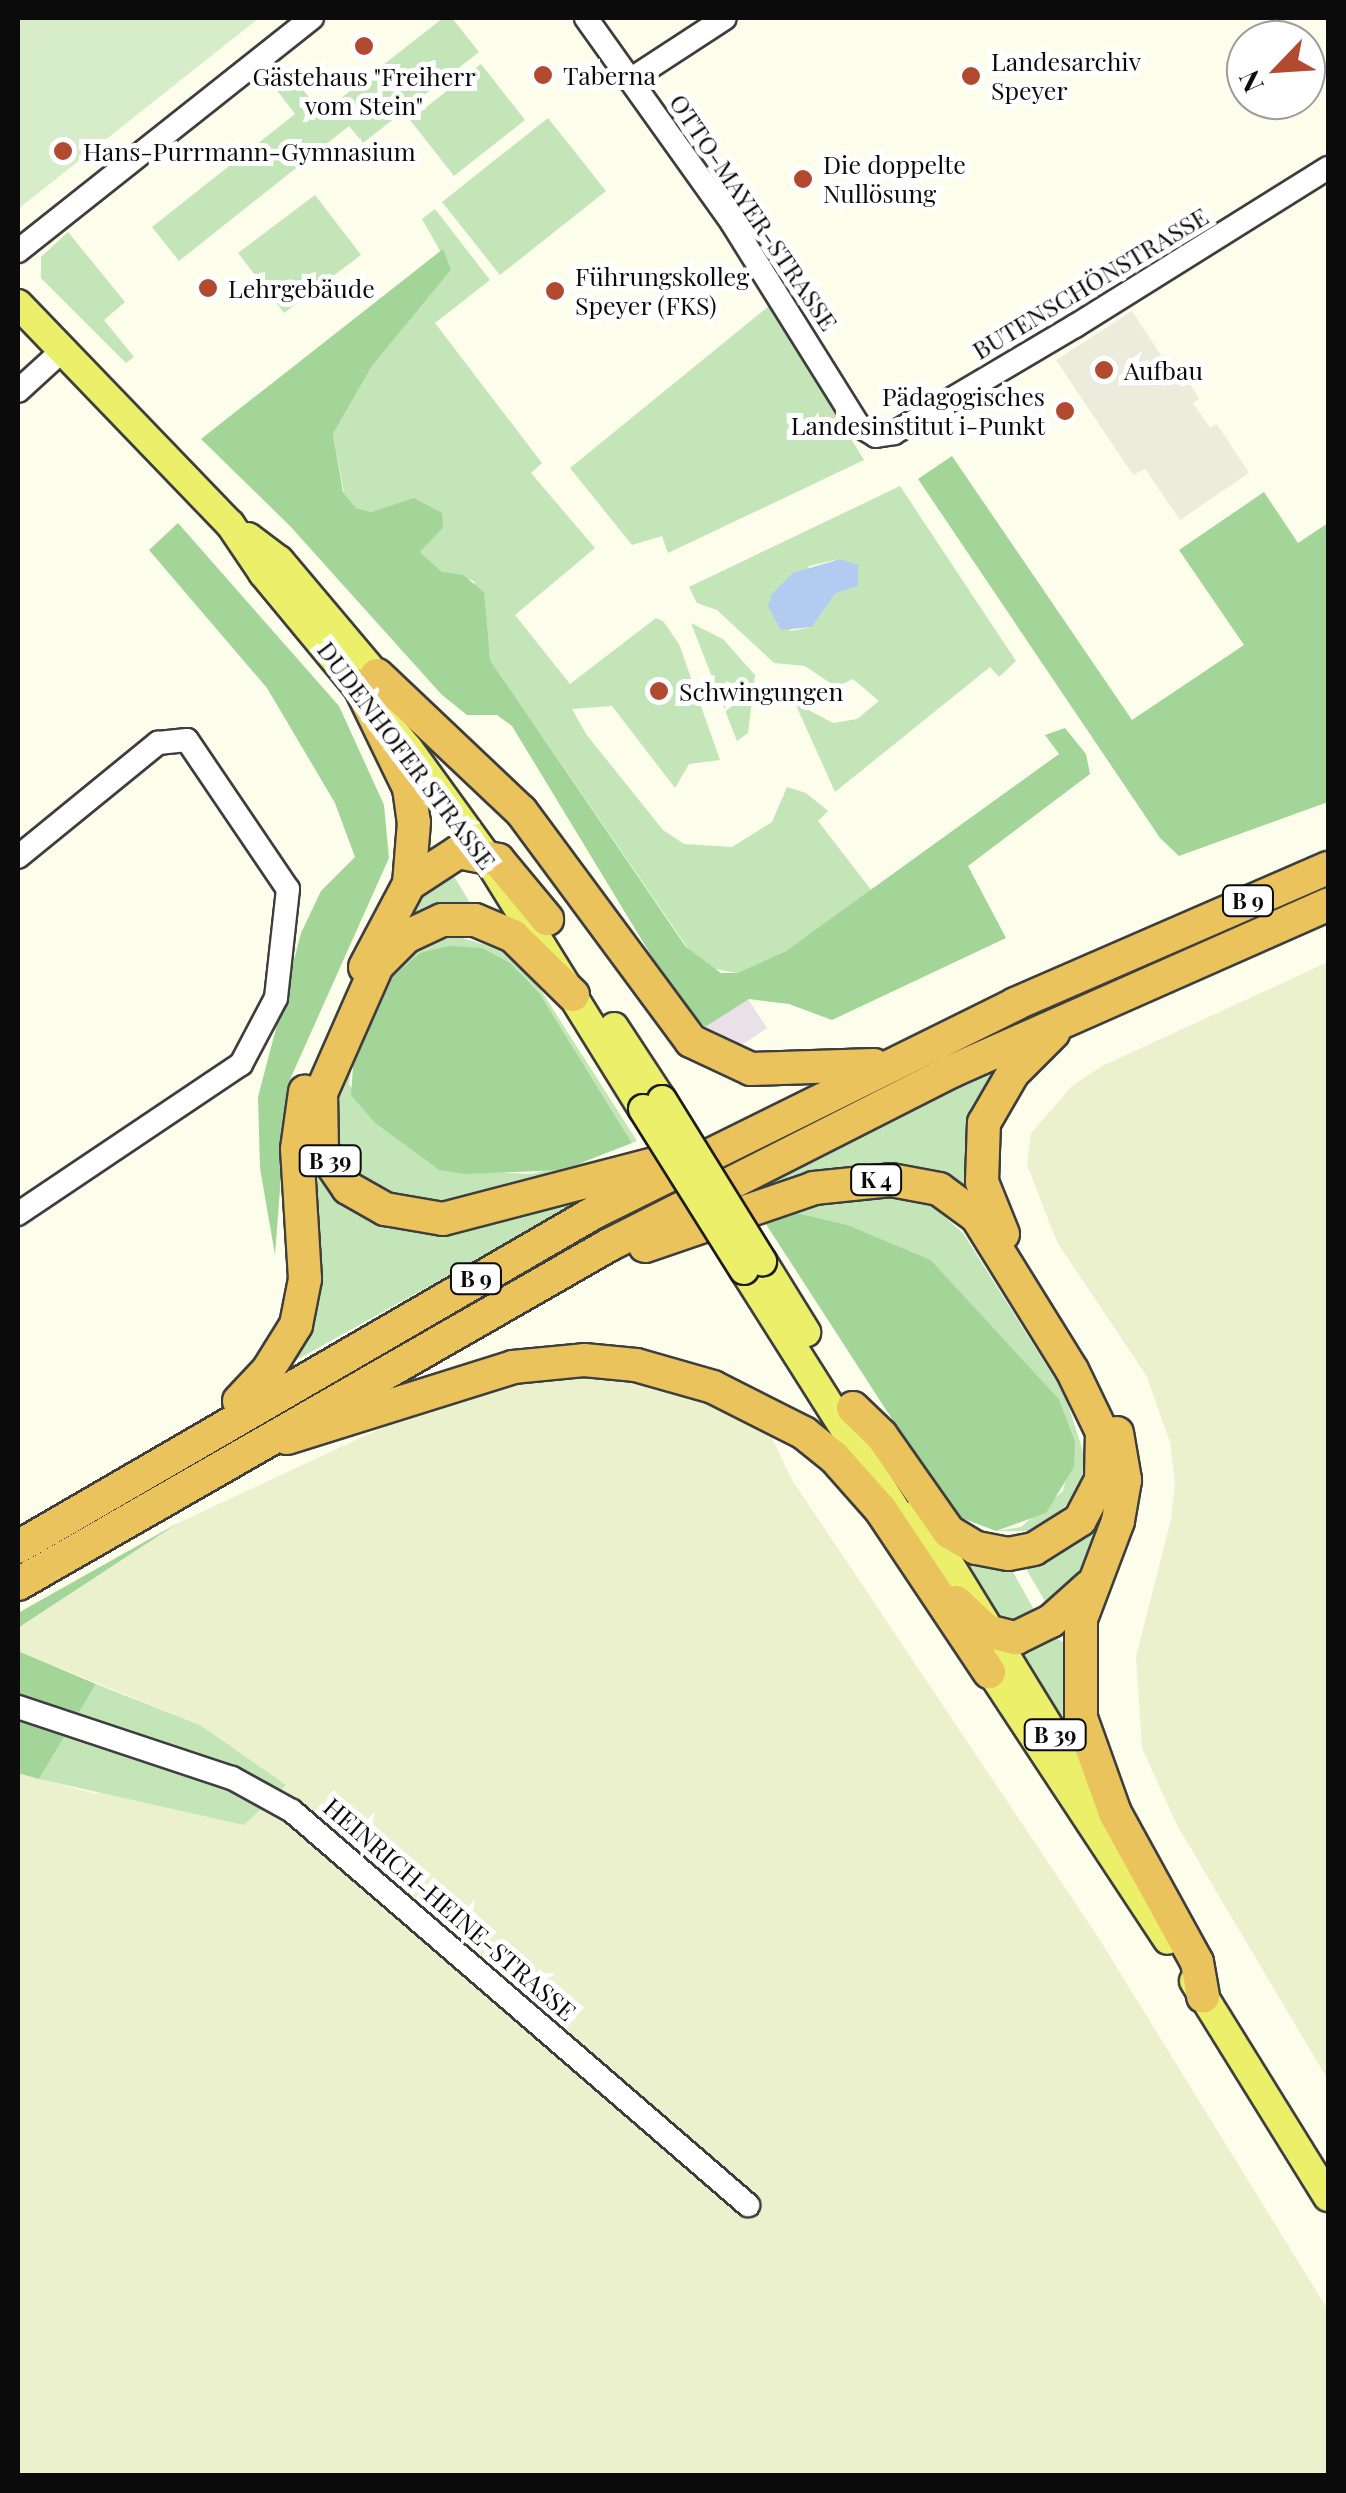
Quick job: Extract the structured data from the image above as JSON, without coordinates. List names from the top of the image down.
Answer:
{
  "streets": {
    "highway": ["B 9", "B 39", "K 4"],
    "main road": ["DUDENHOFER STRASSE"],
    "street": ["OTTO-MAYER-STRASSE", "BUTENSCHÖNSTRASSE", "HEINRICH-HEINE-STRASSE"]
  },
  "crossings": [
    ["OTTO-MAYER-STRASSE", "BUTENSCHÖNSTRASSE"],
    ["DUDENHOFER STRASSE", "B 9"],
    ["DUDENHOFER STRASSE", "B 39"],
    ["B 9", "B 39"],
    ["B 9", "K 4"],
    ["B 39", "K 4"]
  ],
  "places": [
    "Gästehaus \"Freiherr vom Stein\"",
    "Taberna",
    "Landesarchiv Speyer",
    "Hans-Purrmann-Gymnasium",
    "Die doppelte Nullösung",
    "Lehrgebäude",
    "Führungskolleg Speyer (FKS)",
    "Aufbau",
    "Pädagogisches Landesinstitut i-Punkt",
    "Schwingungen"
  ],
  "north": "bottom left"
}
